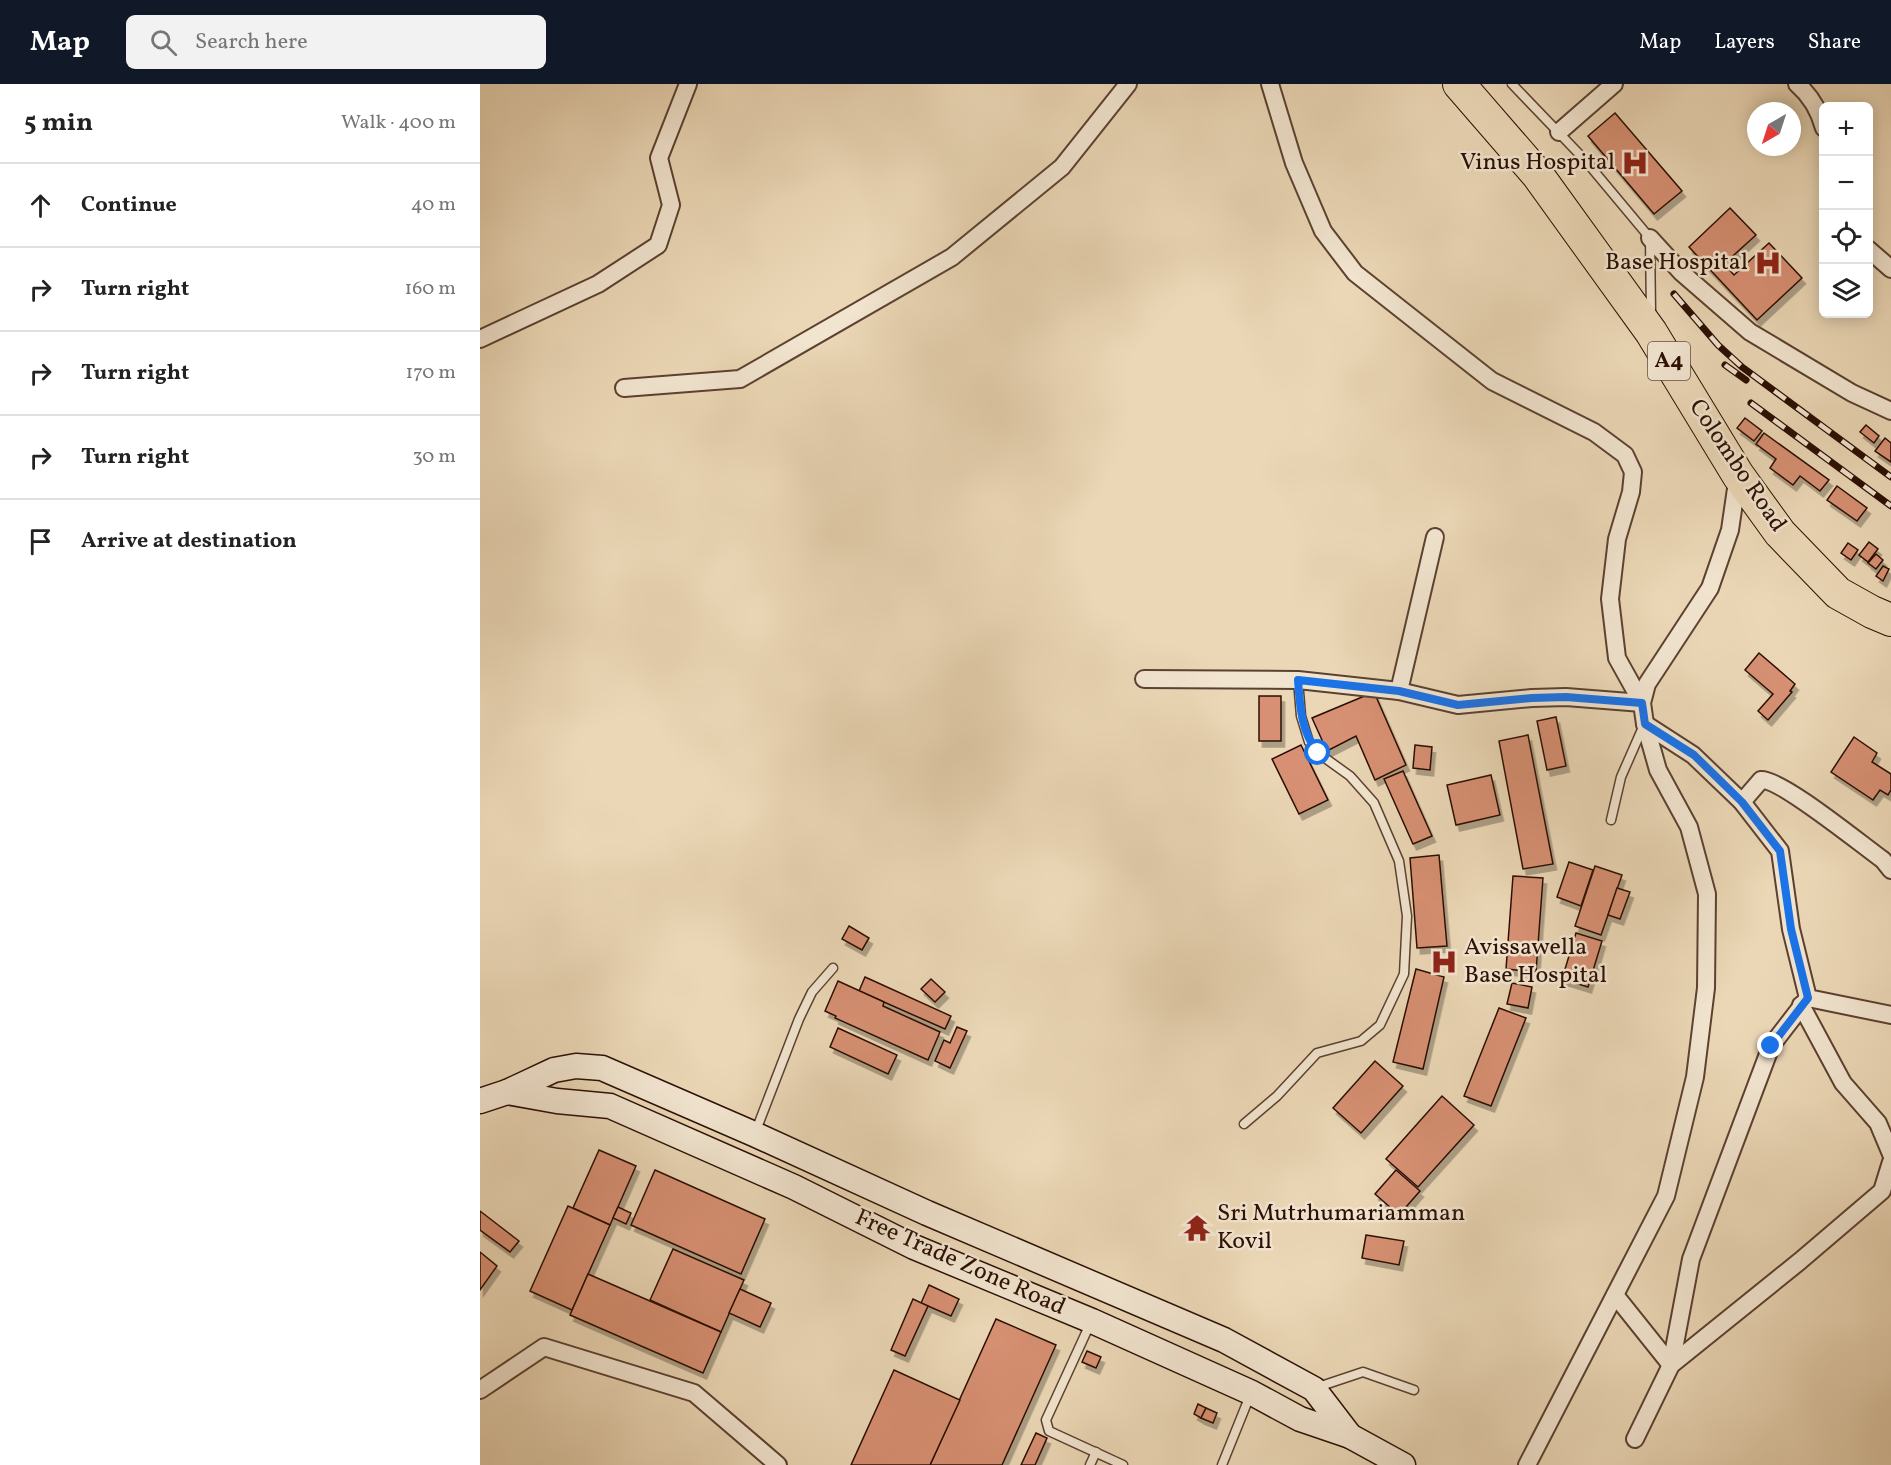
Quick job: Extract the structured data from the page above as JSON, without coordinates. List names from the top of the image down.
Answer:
{
  "streets": {
    "highway": ["A4", "Colombo Road"],
    "street": ["Free Trade Zone Road"]
  },
  "places": {
    "hospital": ["Vinus Hospital", "Base Hospital", "Avissawella Base Hospital"],
    "temple": ["Sri Mutrhumariamman Kovil"]
  },
  "north": "bottom left",
  "page": {
    "header": "Map",
    "search": "Search here",
    "nav": ["Map", "Layers", "Share"],
    "heading": ["5 min", "Walk · 400 m"],
    "map_buttons": ["+", "−"],
    "list": [
      ["Continue", "40 m"],
      ["Turn right", "160 m"],
      ["Turn right", "170 m"],
      ["Turn right", "30 m"],
      "Arrive at destination"
    ]
  }
}
